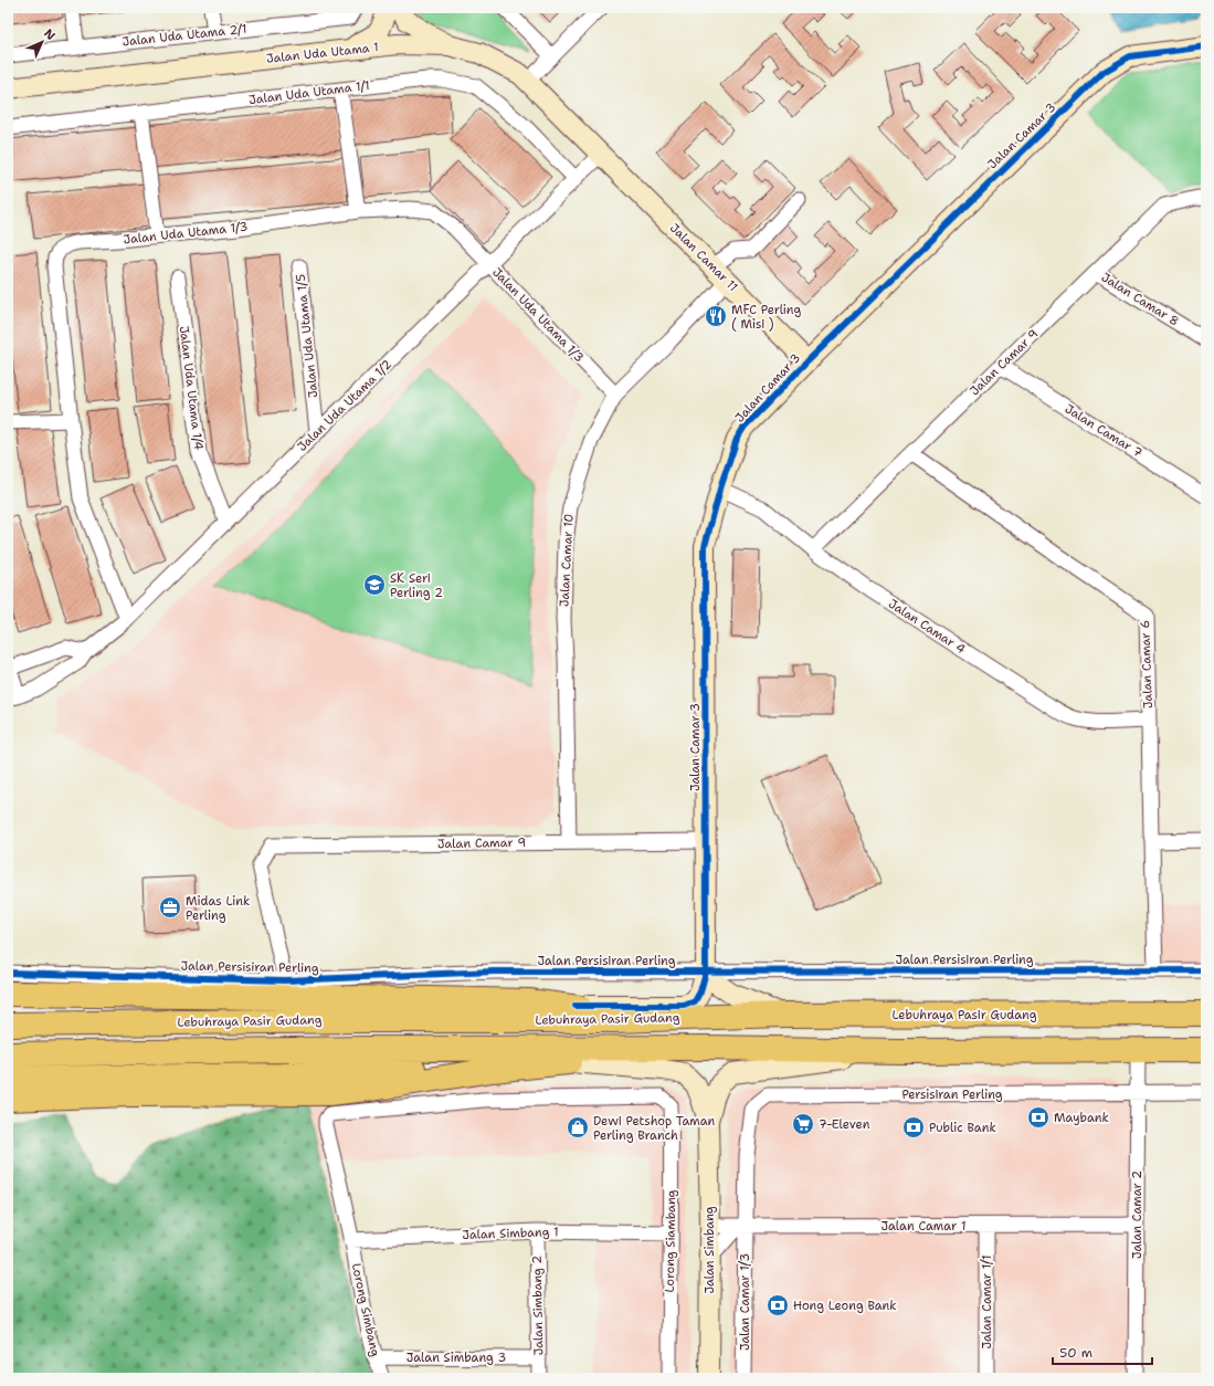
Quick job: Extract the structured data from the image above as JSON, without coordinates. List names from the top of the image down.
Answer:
{
  "streets": {
    "highway": ["Lebuhraya Pasir Gudang"],
    "street": [
      "Jalan Uda Utama 2/1",
      "Jalan Uda Utama 1",
      "Jalan Uda Utama 1/1",
      "Jalan Camar 3",
      "Jalan Uda Utama 1/3",
      "Jalan Camar 11",
      "Jalan Camar 8",
      "Jalan Uda Utama 1/5",
      "Jalan Camar 9",
      "Jalan Uda Utama 1/4",
      "Jalan Uda Utama 1/2",
      "Jalan Camar 7",
      "Jalan Camar 10",
      "Jalan Camar 4",
      "Jalan Camar 6",
      "Jalan Persisiran Perling",
      "Persisiran Perling",
      "Jalan Camar 2",
      "Jalan Camar 1",
      "Jalan Simbang 1",
      "Lorong Siambang",
      "Jalan Simbang",
      "Jalan Camar 1/3",
      "Jalan Camar 1/1",
      "Jalan Simbang 2",
      "Lorong Simbang",
      "Jalan Simbang 3"
    ]
  },
  "crossings": [
    ["Jalan Uda Utama 1", "Jalan Camar 11"],
    ["Jalan Uda Utama 1", "Jalan Uda Utama 1/2"],
    ["Jalan Uda Utama 1/1", "Jalan Uda Utama 1/2"],
    ["Jalan Camar 3", "Jalan Camar 11"],
    ["Jalan Camar 3", "Jalan Camar 9"],
    ["Jalan Camar 3", "Jalan Camar 4"],
    ["Jalan Camar 3", "Jalan Persisiran Perling"],
    ["Jalan Uda Utama 1/3", "Jalan Uda Utama 1/2"],
    ["Jalan Uda Utama 1/3", "Jalan Camar 10"],
    ["Jalan Camar 11", "Jalan Uda Utama 1/2"],
    ["Jalan Camar 11", "Jalan Camar 10"],
    ["Jalan Camar 8", "Jalan Camar 9"],
    ["Jalan Uda Utama 1/5", "Jalan Uda Utama 1/2"],
    ["Jalan Camar 9", "Jalan Camar 7"],
    ["Jalan Camar 9", "Jalan Camar 10"],
    ["Jalan Camar 9", "Jalan Camar 4"],
    ["Jalan Camar 9", "Jalan Camar 6"],
    ["Jalan Camar 9", "Jalan Persisiran Perling"],
    ["Jalan Uda Utama 1/4", "Jalan Uda Utama 1/2"],
    ["Jalan Camar 4", "Jalan Camar 6"],
    ["Jalan Camar 6", "Jalan Persisiran Perling"],
    ["Persisiran Perling", "Jalan Camar 2"],
    ["Persisiran Perling", "Jalan Camar 1/3"],
    ["Jalan Camar 2", "Jalan Camar 1"],
    ["Jalan Camar 1", "Jalan Simbang"],
    ["Jalan Camar 1", "Jalan Camar 1/3"],
    ["Jalan Camar 1", "Jalan Camar 1/1"],
    ["Jalan Simbang 1", "Lorong Siambang"],
    ["Jalan Simbang 1", "Jalan Simbang 2"],
    ["Jalan Simbang 1", "Lorong Simbang"],
    ["Lorong Siambang", "Lorong Simbang"],
    ["Jalan Simbang 2", "Jalan Simbang 3"],
    ["Lorong Simbang", "Jalan Simbang 3"]
  ],
  "places": {
    "restaurant": ["MFC Perling ( Misi )"],
    "school or university": ["SK Seri Perling 2"],
    "office": ["Midas Link Perling"],
    "bank": ["Maybank", "Public Bank", "Hong Leong Bank"],
    "supermarket": ["7-Eleven"],
    "shop": ["Dewi Petshop Taman Perling Branch"]
  },
  "scale_bar": "50 m",
  "north": "top right"
}
